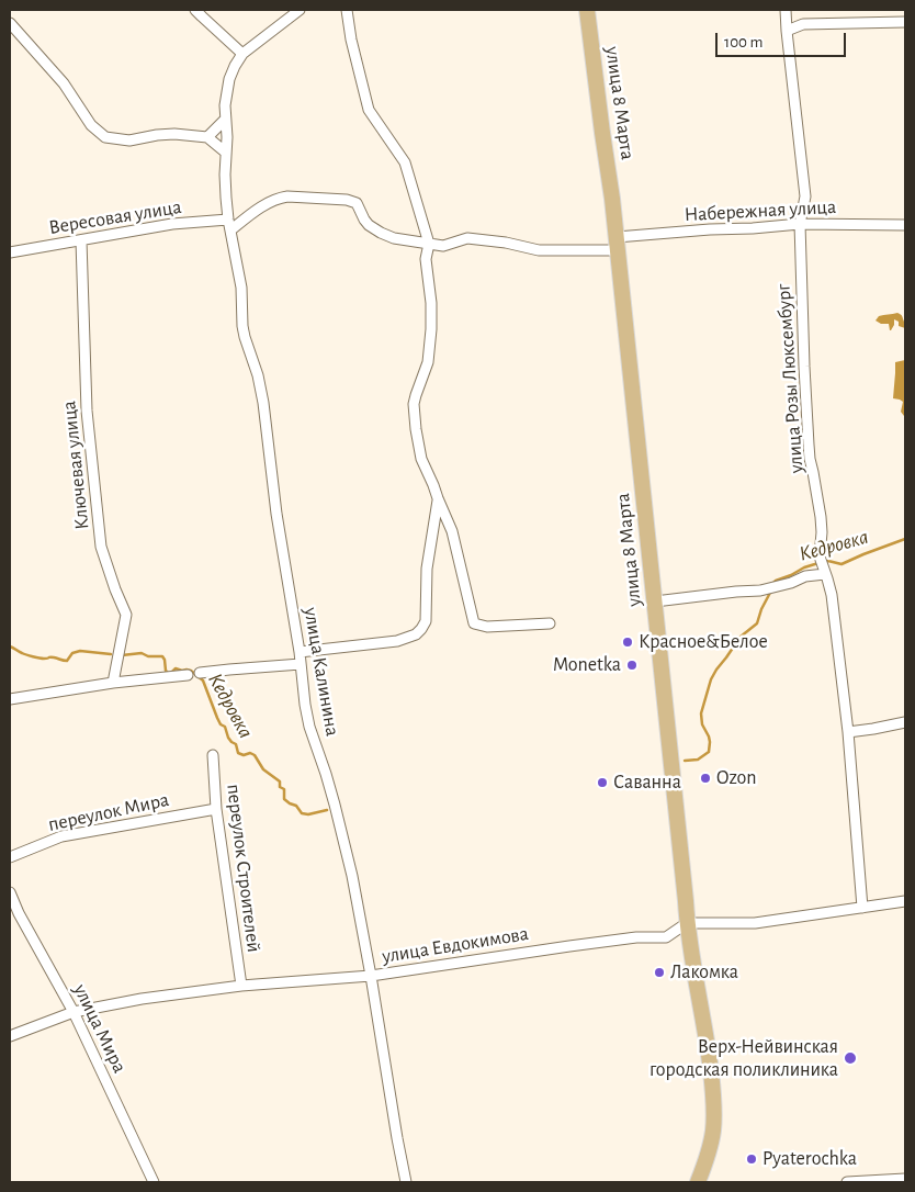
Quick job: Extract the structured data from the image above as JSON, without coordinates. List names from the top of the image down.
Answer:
{
  "streets": {
    "main road": ["улица 8 Марта"],
    "street": [
      "Набережная улица",
      "Вересовая улица",
      "улица Розы Люксембург",
      "Ключевая улица",
      "улица Калинина",
      "переулок Мира",
      "переулок Строителей",
      "улица Евдокимова",
      "улица Мира"
    ]
  },
  "crossings": [
    ["улица 8 Марта", "Набережная улица"],
    ["улица 8 Марта", "улица Евдокимова"],
    ["Набережная улица", "улица Розы Люксембург"],
    ["Вересовая улица", "Ключевая улица"],
    ["Вересовая улица", "улица Калинина"],
    ["улица Калинина", "улица Евдокимова"],
    ["переулок Мира", "переулок Строителей"],
    ["переулок Строителей", "улица Евдокимова"],
    ["улица Евдокимова", "улица Мира"]
  ],
  "water": ["Кедровка"],
  "places": [
    "Красное&Белое",
    "Monetka",
    "Ozon",
    "Саванна",
    "Лакомка",
    "Верх-Нейвинская городская поликлиника",
    "Pyaterochka"
  ],
  "scale_bar": "100 m"
}
